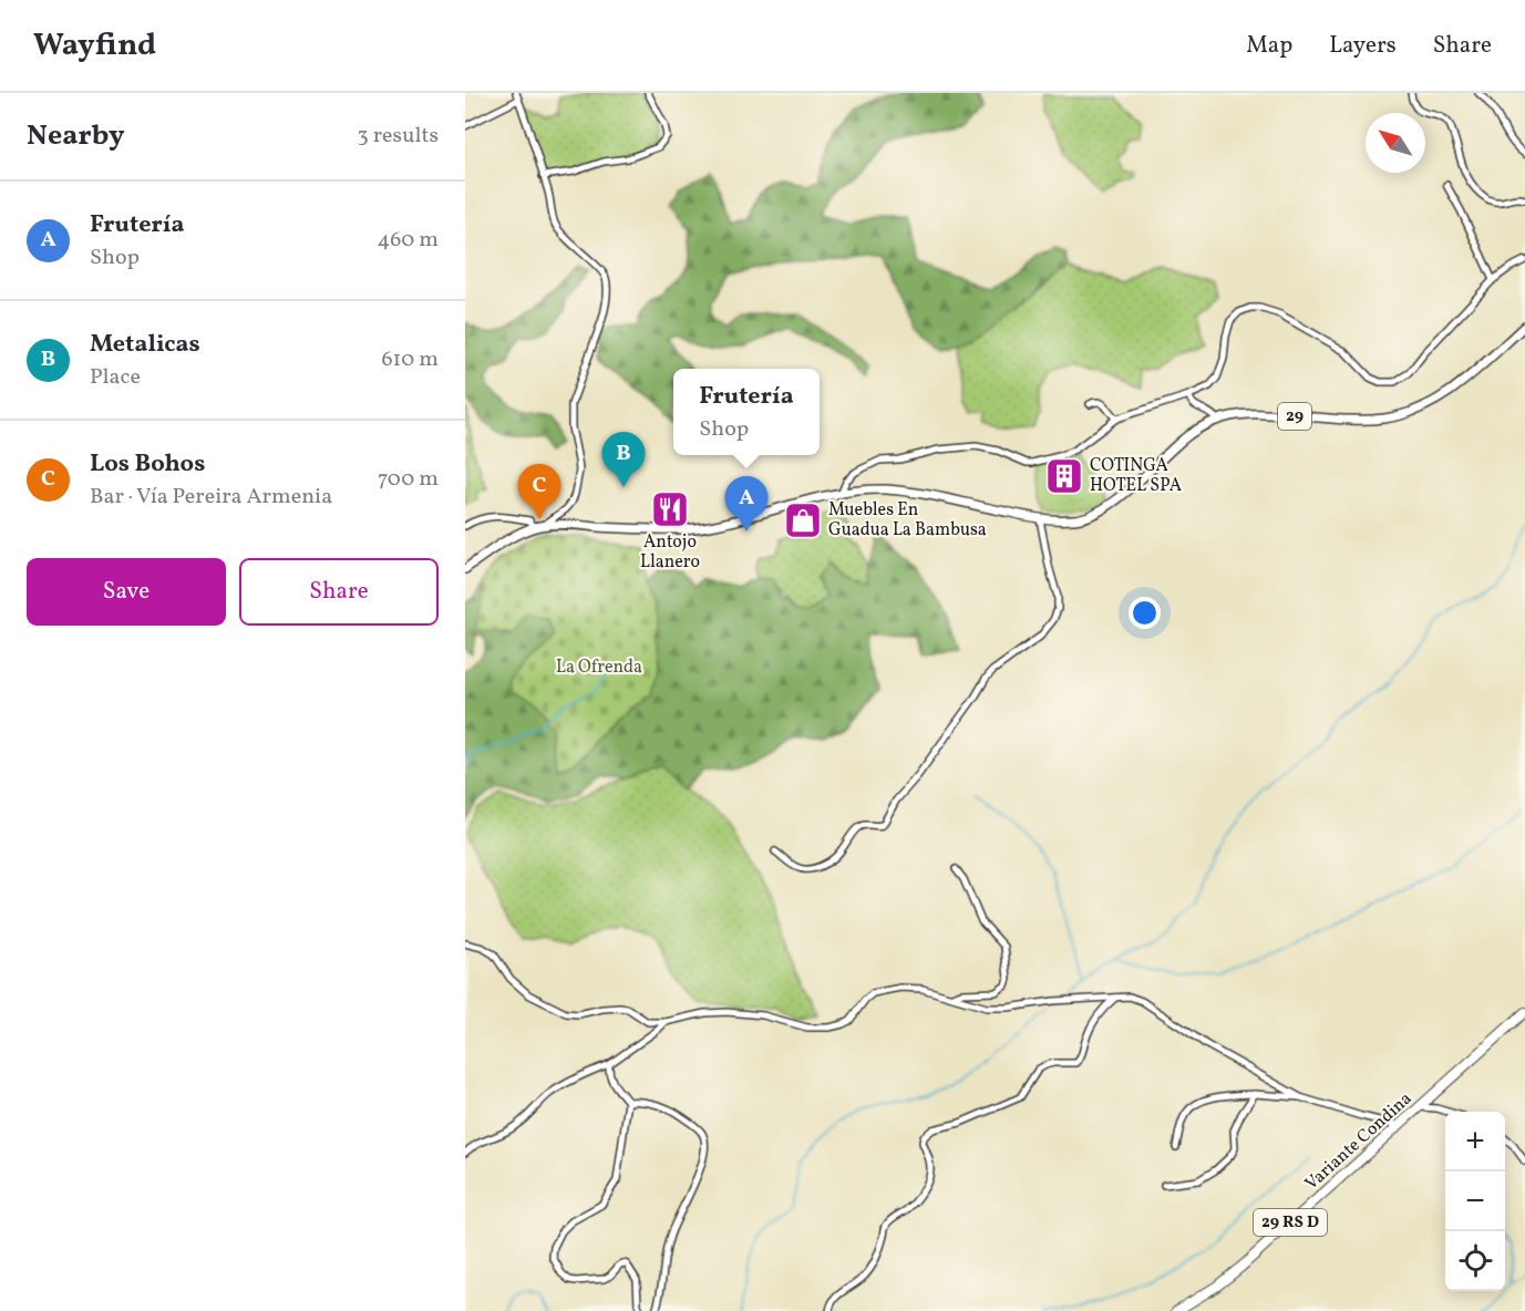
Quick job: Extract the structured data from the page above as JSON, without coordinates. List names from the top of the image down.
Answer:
{
  "streets": {
    "highway": ["Variante Condina", "29 RS D"],
    "main road": ["29"]
  },
  "parks": ["La Ofrenda"],
  "places": {
    "building": ["COTINGA HOTEL SPA"],
    "restaurant": ["Antojo Llanero"],
    "shop": ["Muebles En Guadua La Bambusa"]
  },
  "north": "top left",
  "page": {
    "header": "Wayfind",
    "nav": ["Map", "Layers", "Share"],
    "heading": ["Nearby", "3 results"],
    "list": [
      {
        "mark": "A",
        "name": "Frutería",
        "note": "Shop",
        "value": "460 m"
      },
      {
        "mark": "B",
        "name": "Metalicas",
        "note": "Place",
        "value": "610 m"
      },
      {
        "mark": "C",
        "name": "Los Bohos",
        "note": "Bar · Vía Pereira Armenia",
        "value": "700 m"
      }
    ],
    "popup": ["Frutería", "Shop"],
    "pins": ["B", "C", "A"],
    "buttons": ["Save", "Share"],
    "map_buttons": ["+", "−"]
  }
}
